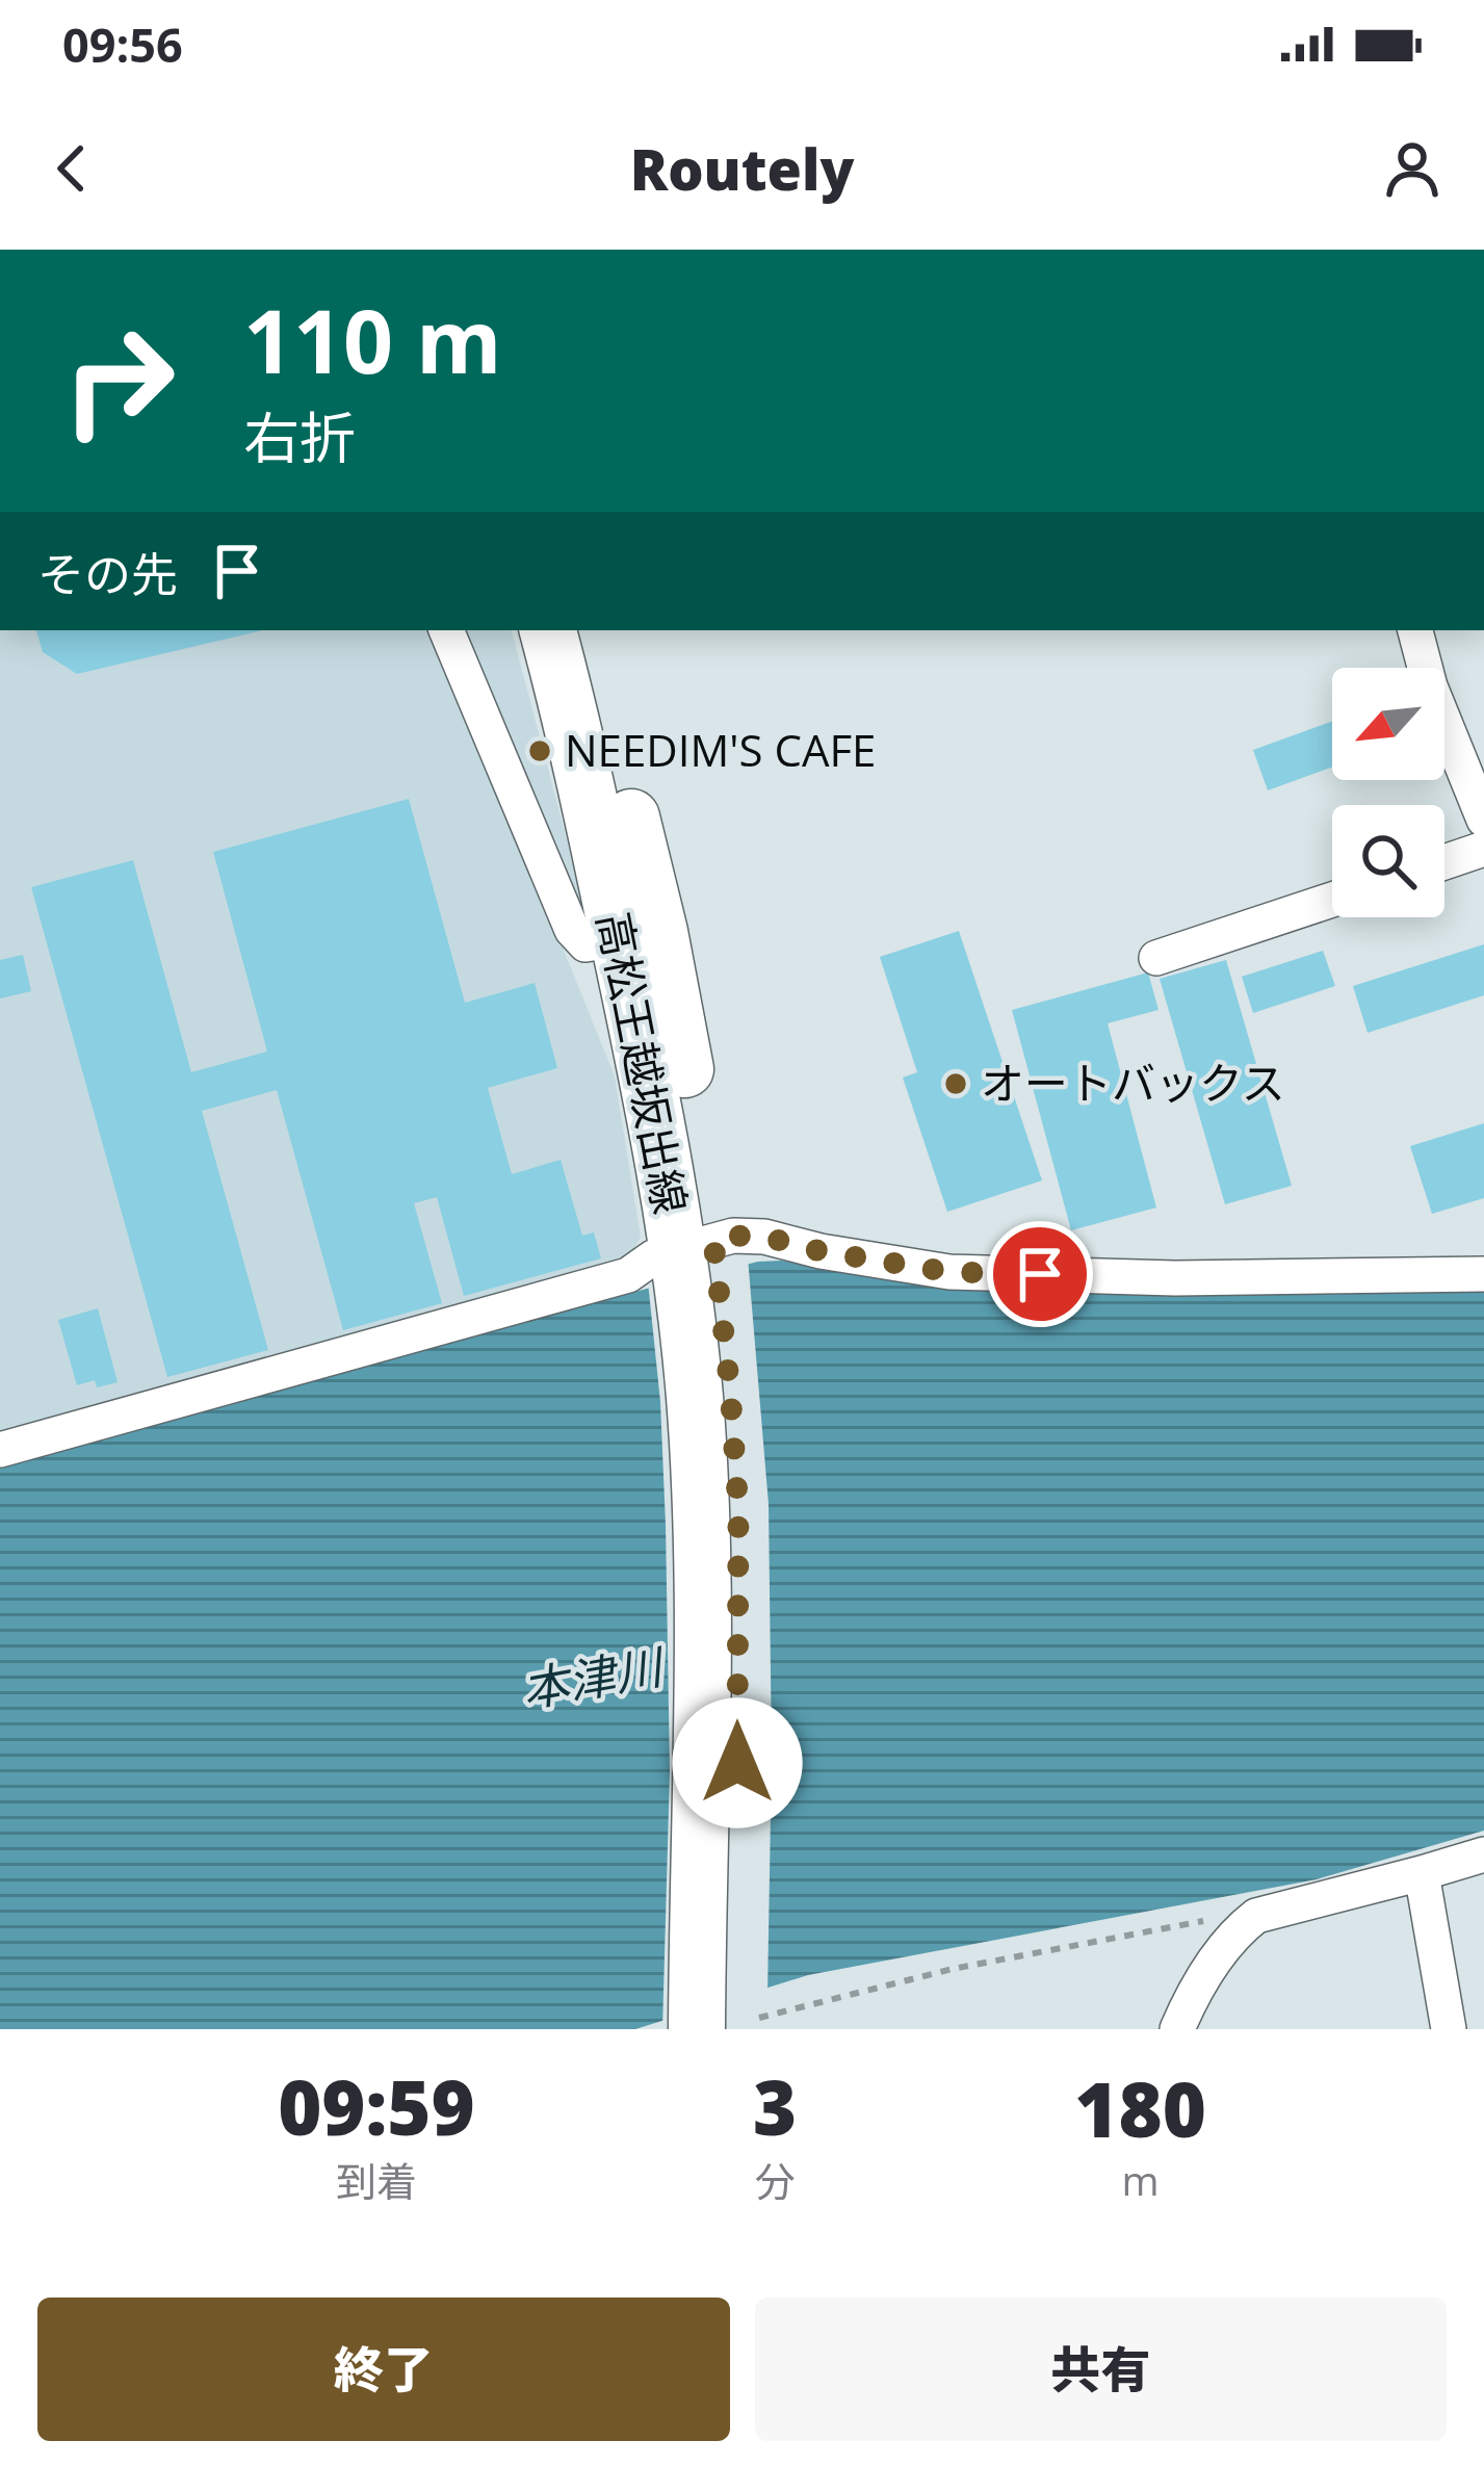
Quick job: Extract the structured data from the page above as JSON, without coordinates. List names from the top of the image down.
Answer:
{
  "streets": {
    "main road": ["高松王越坂出線"]
  },
  "water": ["本津川"],
  "places": ["NEEDIM'S CAFE", "オートバックス"],
  "north": "bottom left",
  "page": {
    "status": "09:56",
    "header": "Routely",
    "turn": ["110 m", "右折"],
    "then": "その先",
    "eta": [
      "09:59",
      "到着",
      "3",
      "分",
      "180",
      "m"
    ],
    "buttons": ["終了", "共有"]
  }
}
